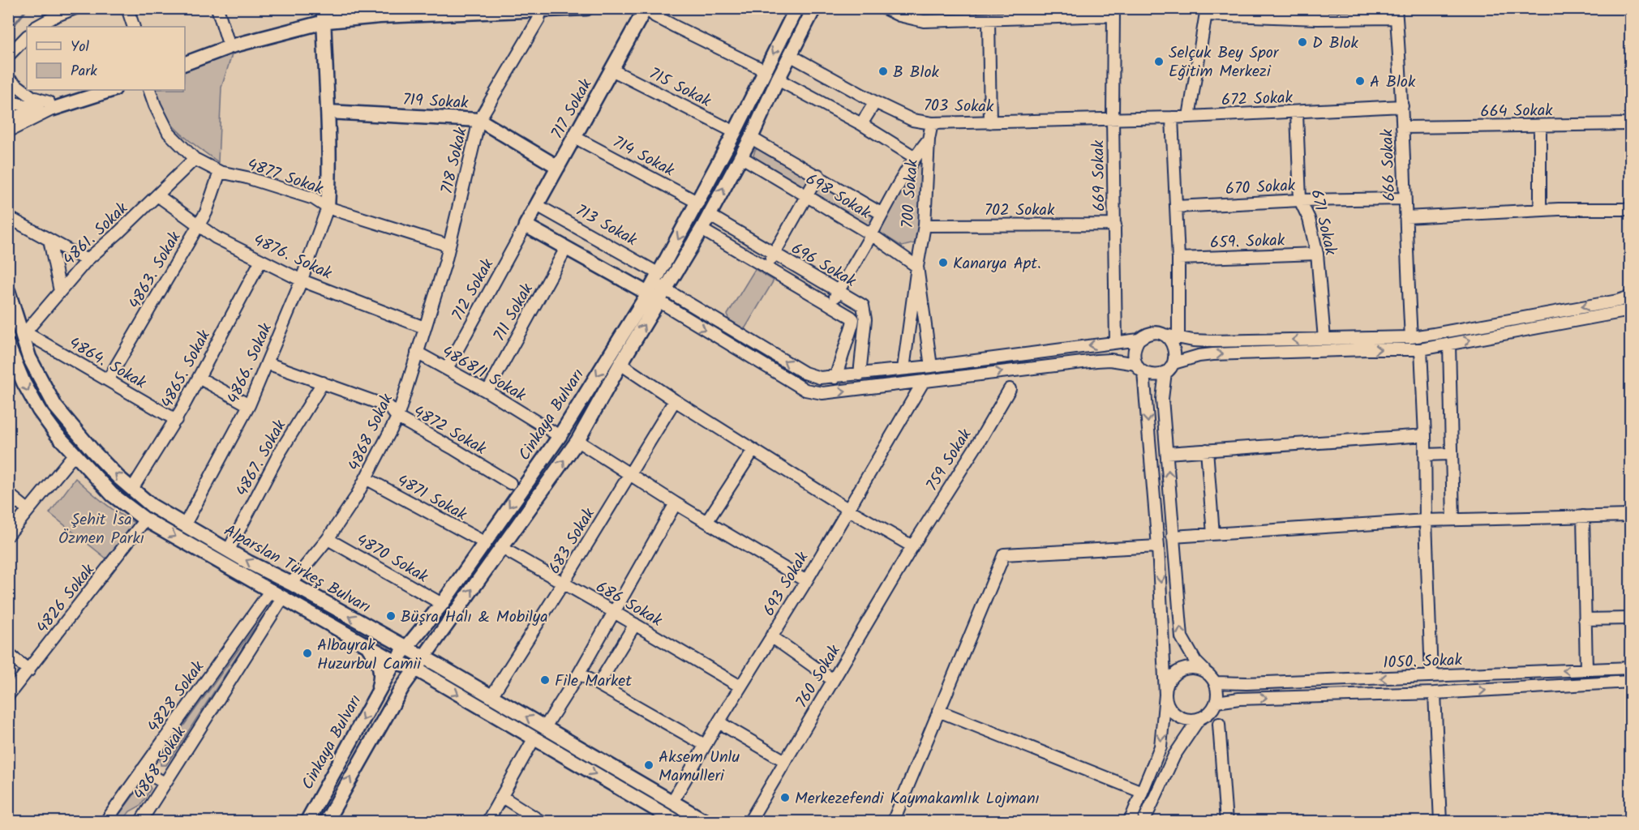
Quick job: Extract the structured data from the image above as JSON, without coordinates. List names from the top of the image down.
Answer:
{
  "streets": {
    "main road": [
      "719 Sokak",
      "717 Sokak",
      "Cinkaya Bulvarı",
      "Alparslan Türkeş Bulvarı"
    ],
    "street": [
      "715 Sokak",
      "672 Sokak",
      "703 Sokak",
      "664 Sokak",
      "714 Sokak",
      "718 Sokak",
      "666 Sokak",
      "4877 Sokak",
      "669 Sokak",
      "670 Sokak",
      "700 Sokak",
      "698 Sokak",
      "702 Sokak",
      "671 Sokak",
      "713 Sokak",
      "4861. Sokak",
      "659. Sokak",
      "4876. Sokak",
      "696 Sokak",
      "4863. Sokak",
      "712 Sokak",
      "711 Sokak",
      "4864. Sokak",
      "4866. Sokak",
      "4865. Sokak",
      "4868/1 Sokak",
      "4872 Sokak",
      "4868 Sokak",
      "4867. Sokak",
      "759 Sokak",
      "4871 Sokak",
      "683 Sokak",
      "4870 Sokak",
      "693 Sokak",
      "4826 Sokak",
      "686 Sokak",
      "1050. Sokak",
      "760 Sokak",
      "4828 Sokak"
    ]
  },
  "crossings": [
    ["715 Sokak", "717 Sokak"],
    ["715 Sokak", "Cinkaya Bulvarı"],
    ["672 Sokak", "703 Sokak"],
    ["672 Sokak", "666 Sokak"],
    ["672 Sokak", "669 Sokak"],
    ["672 Sokak", "671 Sokak"],
    ["719 Sokak", "717 Sokak"],
    ["719 Sokak", "718 Sokak"],
    ["703 Sokak", "669 Sokak"],
    ["703 Sokak", "700 Sokak"],
    ["703 Sokak", "Cinkaya Bulvarı"],
    ["717 Sokak", "714 Sokak"],
    ["717 Sokak", "713 Sokak"],
    ["717 Sokak", "712 Sokak"],
    ["664 Sokak", "666 Sokak"],
    ["714 Sokak", "Cinkaya Bulvarı"],
    ["718 Sokak", "4877 Sokak"],
    ["718 Sokak", "4868 Sokak"],
    ["666 Sokak", "670 Sokak"],
    ["4877 Sokak", "4861. Sokak"],
    ["4877 Sokak", "4863. Sokak"],
    ["4877 Sokak", "4866. Sokak"],
    ["4877 Sokak", "4868 Sokak"],
    ["669 Sokak", "702 Sokak"],
    ["670 Sokak", "671 Sokak"],
    ["700 Sokak", "698 Sokak"],
    ["700 Sokak", "702 Sokak"],
    ["698 Sokak", "Cinkaya Bulvarı"],
    ["671 Sokak", "659. Sokak"],
    ["713 Sokak", "Cinkaya Bulvarı"],
    ["4861. Sokak", "4876. Sokak"],
    ["4861. Sokak", "4864. Sokak"],
    ["4861. Sokak", "Alparslan Türkeş Bulvarı"],
    ["4876. Sokak", "4863. Sokak"],
    ["4876. Sokak", "4866. Sokak"],
    ["4876. Sokak", "4865. Sokak"],
    ["4876. Sokak", "4868 Sokak"],
    ["696 Sokak", "Cinkaya Bulvarı"],
    ["4863. Sokak", "4864. Sokak"],
    ["712 Sokak", "4868/1 Sokak"],
    ["711 Sokak", "4868/1 Sokak"],
    ["4864. Sokak", "4865. Sokak"],
    ["4864. Sokak", "Alparslan Türkeş Bulvarı"],
    ["4866. Sokak", "4872 Sokak"],
    ["4866. Sokak", "Alparslan Türkeş Bulvarı"],
    ["4865. Sokak", "Alparslan Türkeş Bulvarı"],
    ["4868/1 Sokak", "Cinkaya Bulvarı"],
    ["4868/1 Sokak", "4868 Sokak"],
    ["Cinkaya Bulvarı", "4871 Sokak"],
    ["Cinkaya Bulvarı", "4870 Sokak"],
    ["Cinkaya Bulvarı", "Alparslan Türkeş Bulvarı"],
    ["Cinkaya Bulvarı", "686 Sokak"],
    ["4872 Sokak", "4868 Sokak"],
    ["4872 Sokak", "4867. Sokak"],
    ["4868 Sokak", "4871 Sokak"],
    ["4868 Sokak", "4870 Sokak"],
    ["4868 Sokak", "Alparslan Türkeş Bulvarı"],
    ["4867. Sokak", "Alparslan Türkeş Bulvarı"],
    ["759 Sokak", "760 Sokak"],
    ["683 Sokak", "Alparslan Türkeş Bulvarı"],
    ["683 Sokak", "686 Sokak"],
    ["Alparslan Türkeş Bulvarı", "693 Sokak"],
    ["Alparslan Türkeş Bulvarı", "4826 Sokak"],
    ["Alparslan Türkeş Bulvarı", "4828 Sokak"],
    ["693 Sokak", "686 Sokak"]
  ],
  "parks": ["Şehit İsa Özmen Parkı"],
  "places": [
    "D Blok",
    "Selçuk Bey Spor Eğitim Merkezi",
    "B Blok",
    "A Blok",
    "Kanarya Apt.",
    "Büşra Halı & Mobilya",
    "Albayrak Huzurbul Camii",
    "File Market",
    "Aksem Unlu Mamulleri",
    "Merkezefendi Kaymakamlık Lojmanı"
  ],
  "legend": ["Yol", "Park"]
}
